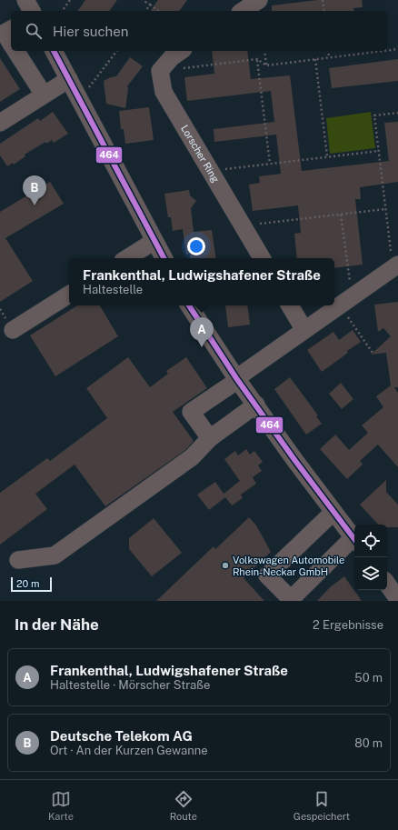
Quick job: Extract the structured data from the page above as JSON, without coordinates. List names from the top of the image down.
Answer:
{
  "streets": {
    "street": ["Lorscher Ring"]
  },
  "places": ["Volkswagen Automobile Rhein-Neckar GmbH"],
  "lines": ["transit line 464"],
  "scale_bar": "20 m",
  "page": {
    "search": "Hier suchen",
    "pins": ["B", "A"],
    "popup": ["Frankenthal, Ludwigshafener Straße", "Haltestelle"],
    "scale": "20 m",
    "heading": ["In der Nähe", "2 Ergebnisse"],
    "list": [
      {
        "mark": "A",
        "name": "Frankenthal, Ludwigshafener Straße",
        "note": "Haltestelle · Mörscher Straße",
        "value": "50 m"
      },
      {
        "mark": "B",
        "name": "Deutsche Telekom AG",
        "note": "Ort · An der Kurzen Gewanne",
        "value": "80 m"
      }
    ],
    "nav": ["Karte", "Route", "Gespeichert"]
  }
}
